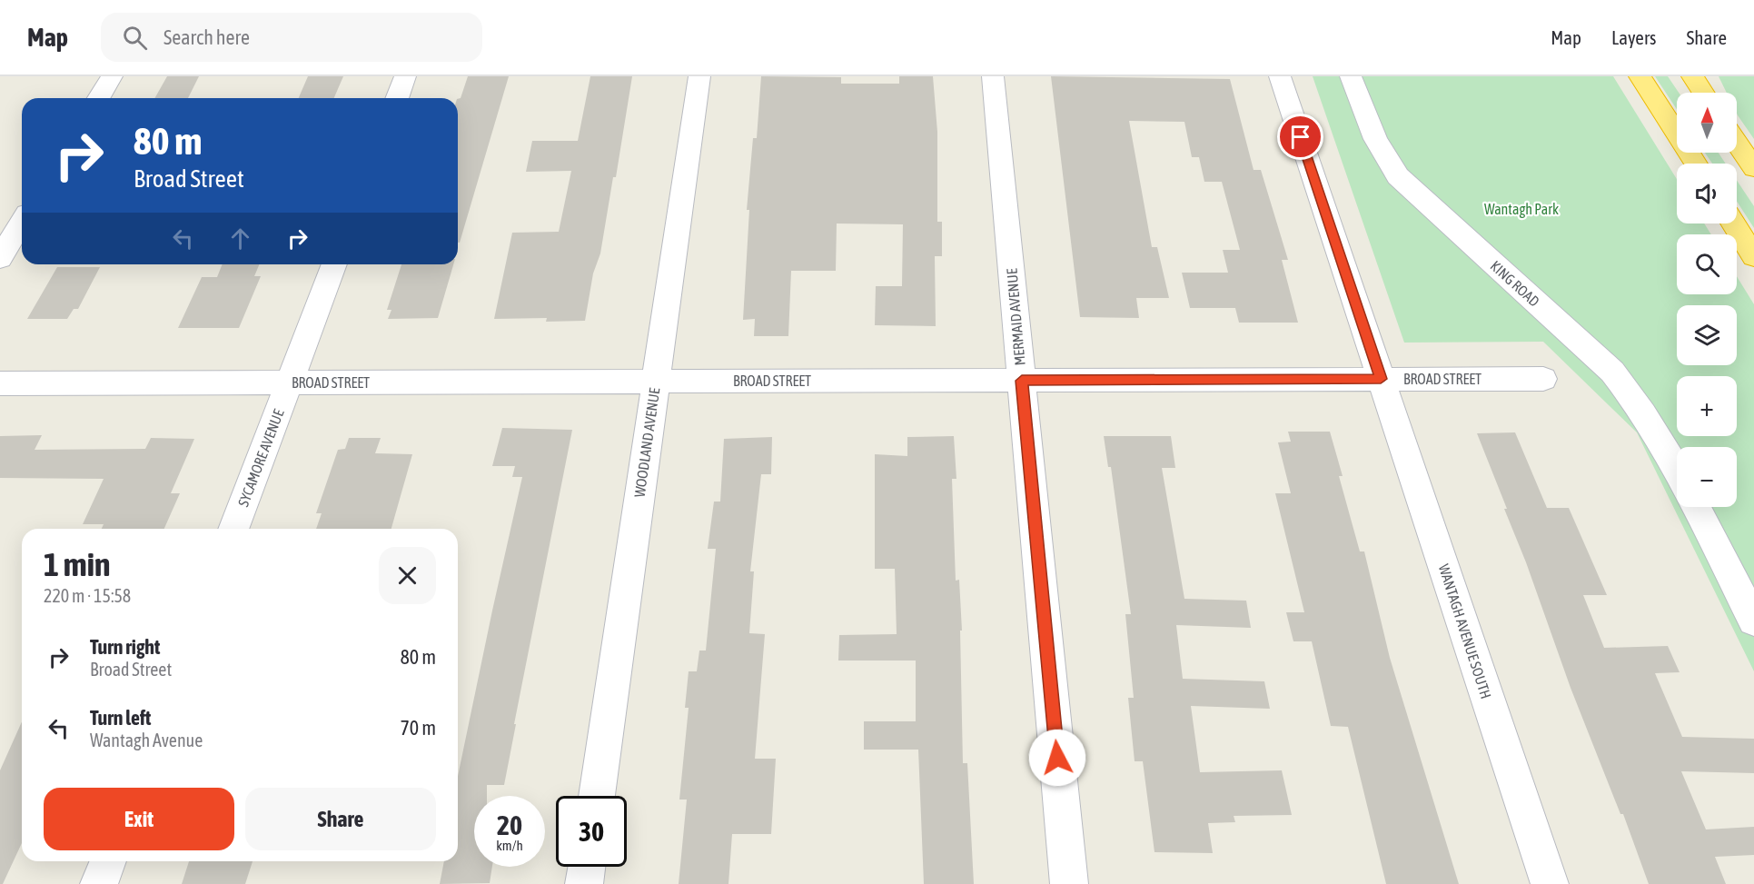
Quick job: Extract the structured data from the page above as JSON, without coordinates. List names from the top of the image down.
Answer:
{
  "streets": {
    "street": [
      "KING ROAD",
      "MERMAID AVENUE",
      "BROAD STREET",
      "WOODLAND AVENUE",
      "SYCAMORE AVENUE",
      "WANTAGH AVENUE SOUTH"
    ]
  },
  "crossings": [
    ["MERMAID AVENUE", "BROAD STREET"],
    ["BROAD STREET", "WOODLAND AVENUE"],
    ["BROAD STREET", "SYCAMORE AVENUE"],
    ["BROAD STREET", "WANTAGH AVENUE SOUTH"]
  ],
  "parks": ["Wantagh Park"],
  "north": "top",
  "page": {
    "header": "Map",
    "search": "Search here",
    "nav": ["Map", "Layers", "Share"],
    "map_buttons": ["+", "−"],
    "turn": ["80 m", "Broad Street"],
    "heading": ["1 min", "220 m · 15:58"],
    "list": [
      {
        "name": "Turn right",
        "note": "Broad Street",
        "value": "80 m"
      },
      {
        "name": "Turn left",
        "note": "Wantagh Avenue",
        "value": "70 m"
      }
    ],
    "buttons": ["Exit", "Share"],
    "speed": "20 km/h",
    "limit": "30"
  }
}
